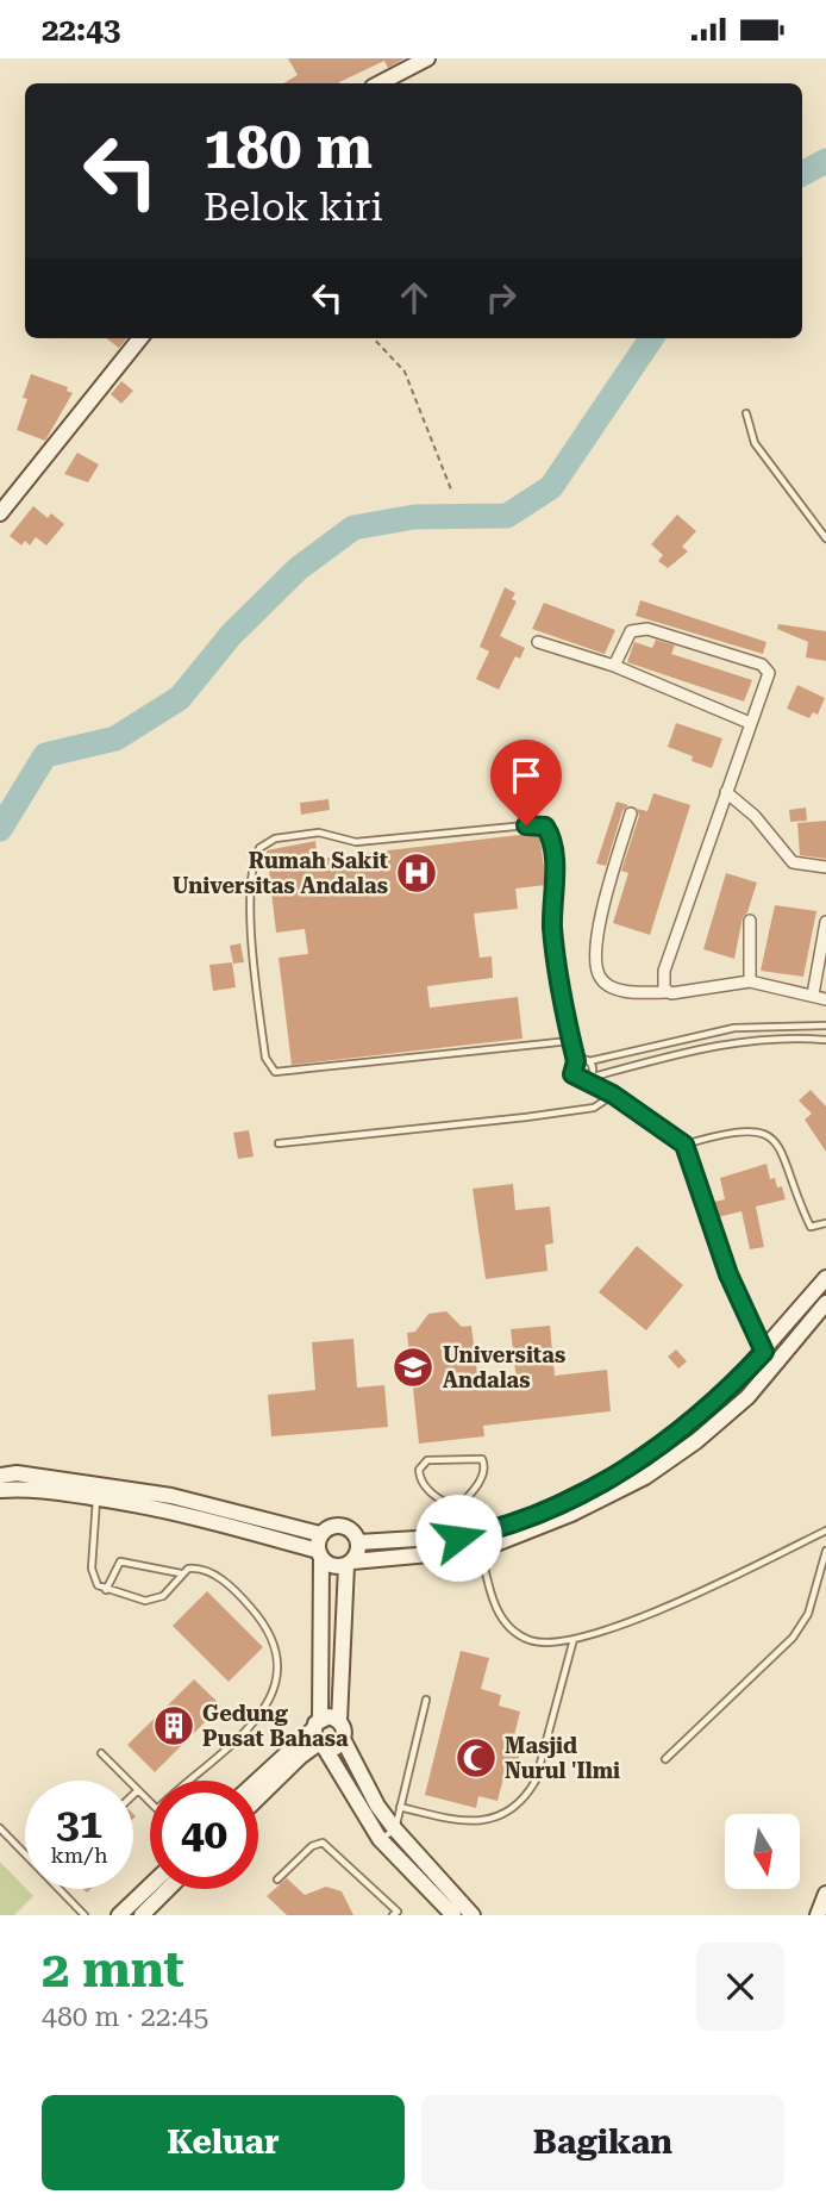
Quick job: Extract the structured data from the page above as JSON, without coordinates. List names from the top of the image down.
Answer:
{
  "places": {
    "hospital": ["Rumah Sakit Universitas Andalas"],
    "school or university": ["Universitas Andalas"],
    "building": ["Gedung Pusat Bahasa"],
    "mosque": ["Masjid Nurul 'Ilmi"]
  },
  "north": "bottom",
  "page": {
    "status": "22:43",
    "turn": ["180 m", "Belok kiri"],
    "speed": "31 km/h",
    "limit": "40",
    "heading": ["2 mnt", "480 m · 22:45"],
    "buttons": ["Keluar", "Bagikan"]
  }
}
